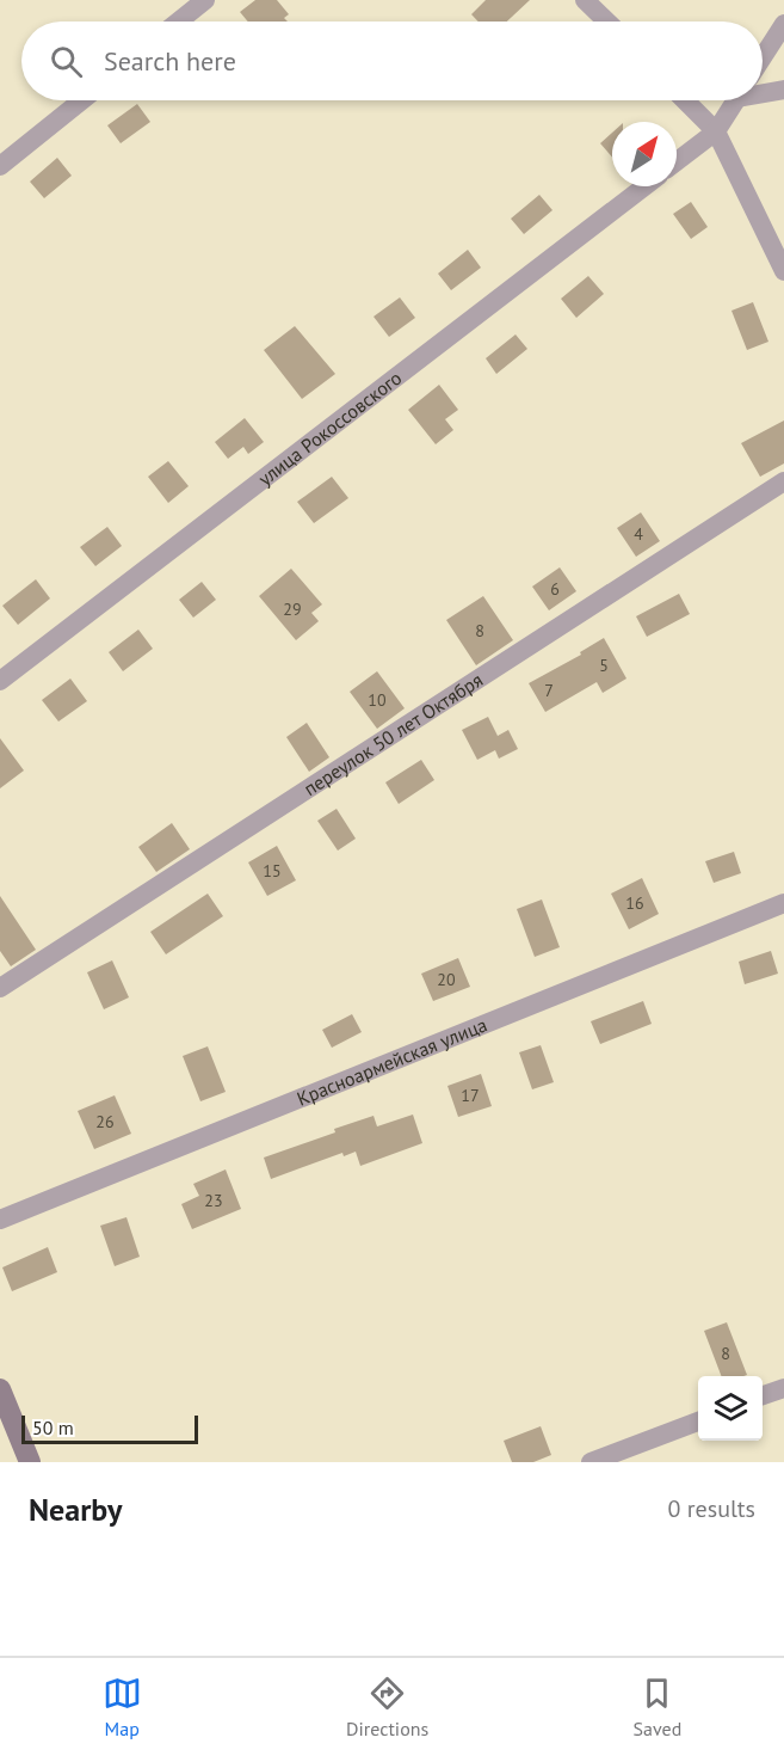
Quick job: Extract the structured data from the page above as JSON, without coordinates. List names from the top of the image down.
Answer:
{
  "streets": {
    "street": ["улица Рокоссовского", "переулок 50 лет Октября", "Красноармейская улица"]
  },
  "house_numbers": [
    "4",
    "6",
    "29",
    "8",
    "5",
    "7",
    "10",
    "15",
    "16",
    "20",
    "17",
    "26",
    "23",
    "8"
  ],
  "scale_bar": "50 m",
  "north": "top right",
  "page": {
    "search": "Search here",
    "scale": "50 m",
    "heading": ["Nearby", "0 results"],
    "nav": ["Map", "Directions", "Saved"]
  }
}
